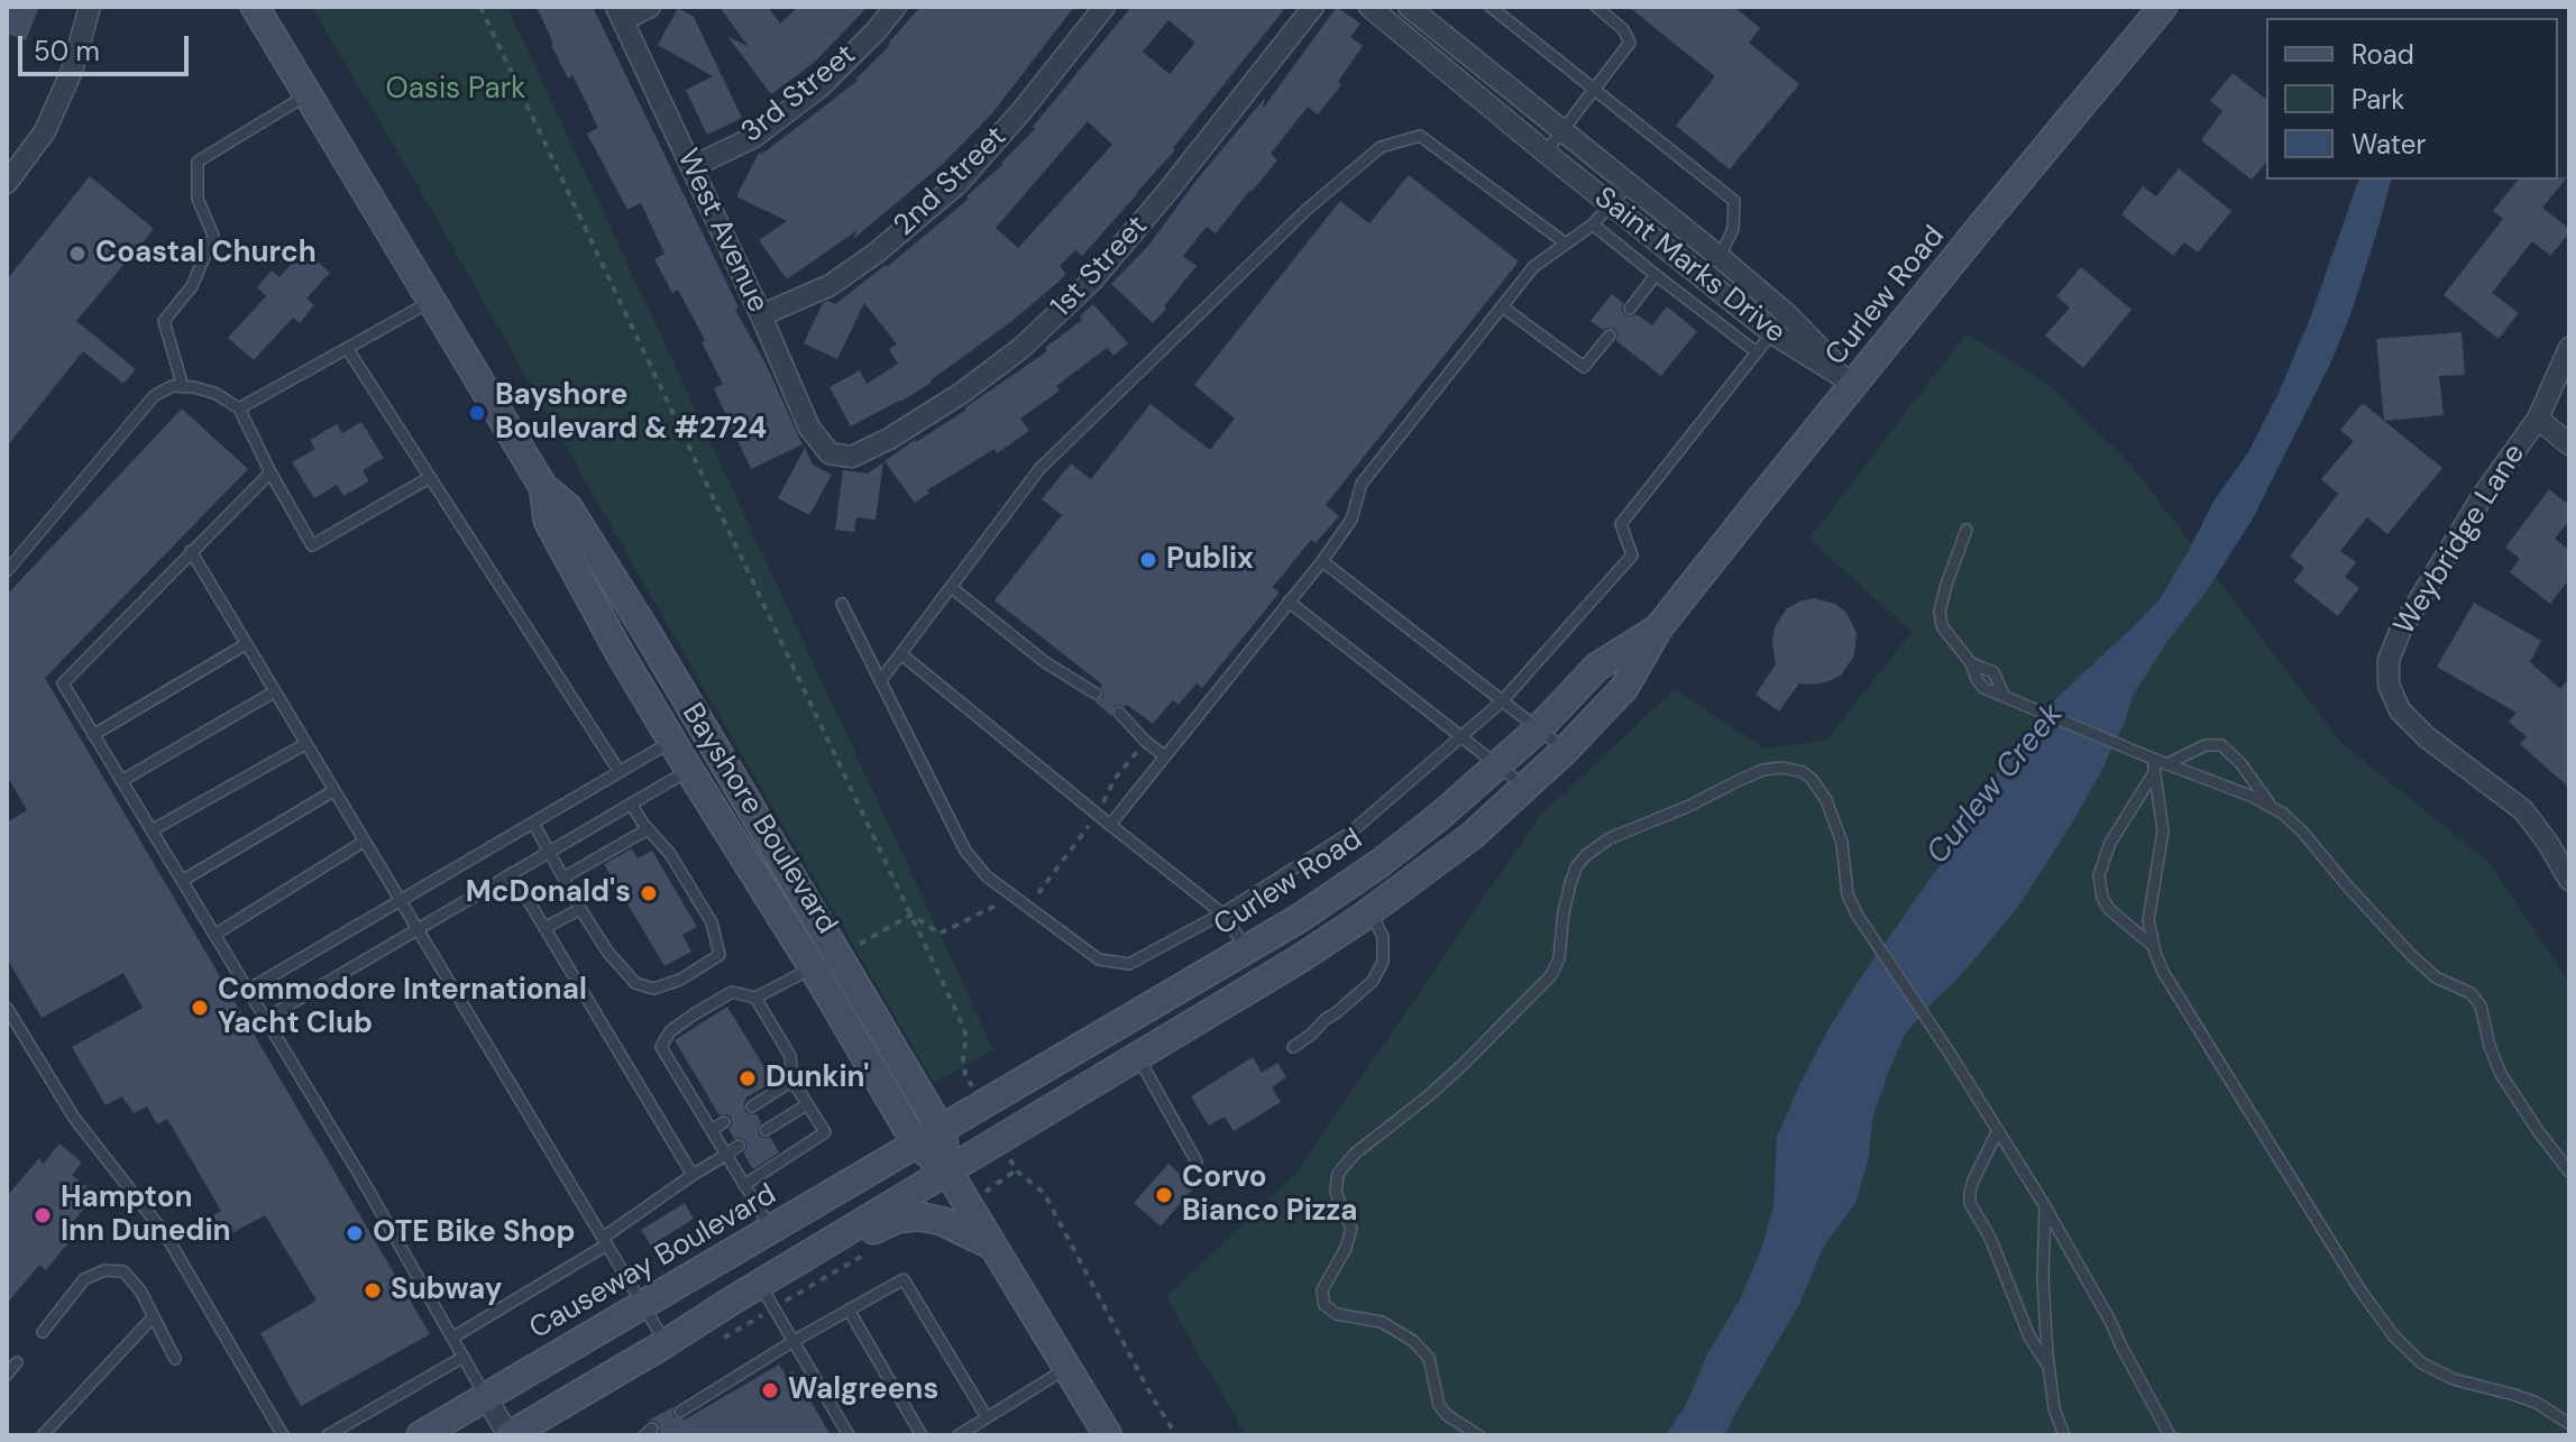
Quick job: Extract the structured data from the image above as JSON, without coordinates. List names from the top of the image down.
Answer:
{
  "streets": {
    "main road": ["Curlew Road", "Bayshore Boulevard", "Causeway Boulevard"],
    "street": [
      "3rd Street",
      "2nd Street",
      "West Avenue",
      "Saint Marks Drive",
      "1st Street",
      "Weybridge Lane"
    ]
  },
  "crossings": [
    ["3rd Street", "West Avenue"],
    ["2nd Street", "West Avenue"],
    ["West Avenue", "1st Street"],
    ["Saint Marks Drive", "Curlew Road"],
    ["Curlew Road", "Bayshore Boulevard"],
    ["Curlew Road", "Causeway Boulevard"],
    ["Bayshore Boulevard", "Causeway Boulevard"]
  ],
  "water": ["Curlew Creek"],
  "parks": ["Oasis Park"],
  "places": [
    "Coastal Church",
    "Bayshore Boulevard & #2724",
    "Publix",
    "McDonald's",
    "Commodore International Yacht Club",
    "Dunkin'",
    "Corvo Bianco Pizza",
    "Hampton Inn Dunedin",
    "OTE Bike Shop",
    "Subway",
    "Walgreens"
  ],
  "legend": ["Road", "Park", "Water"],
  "scale_bar": "50 m"
}
